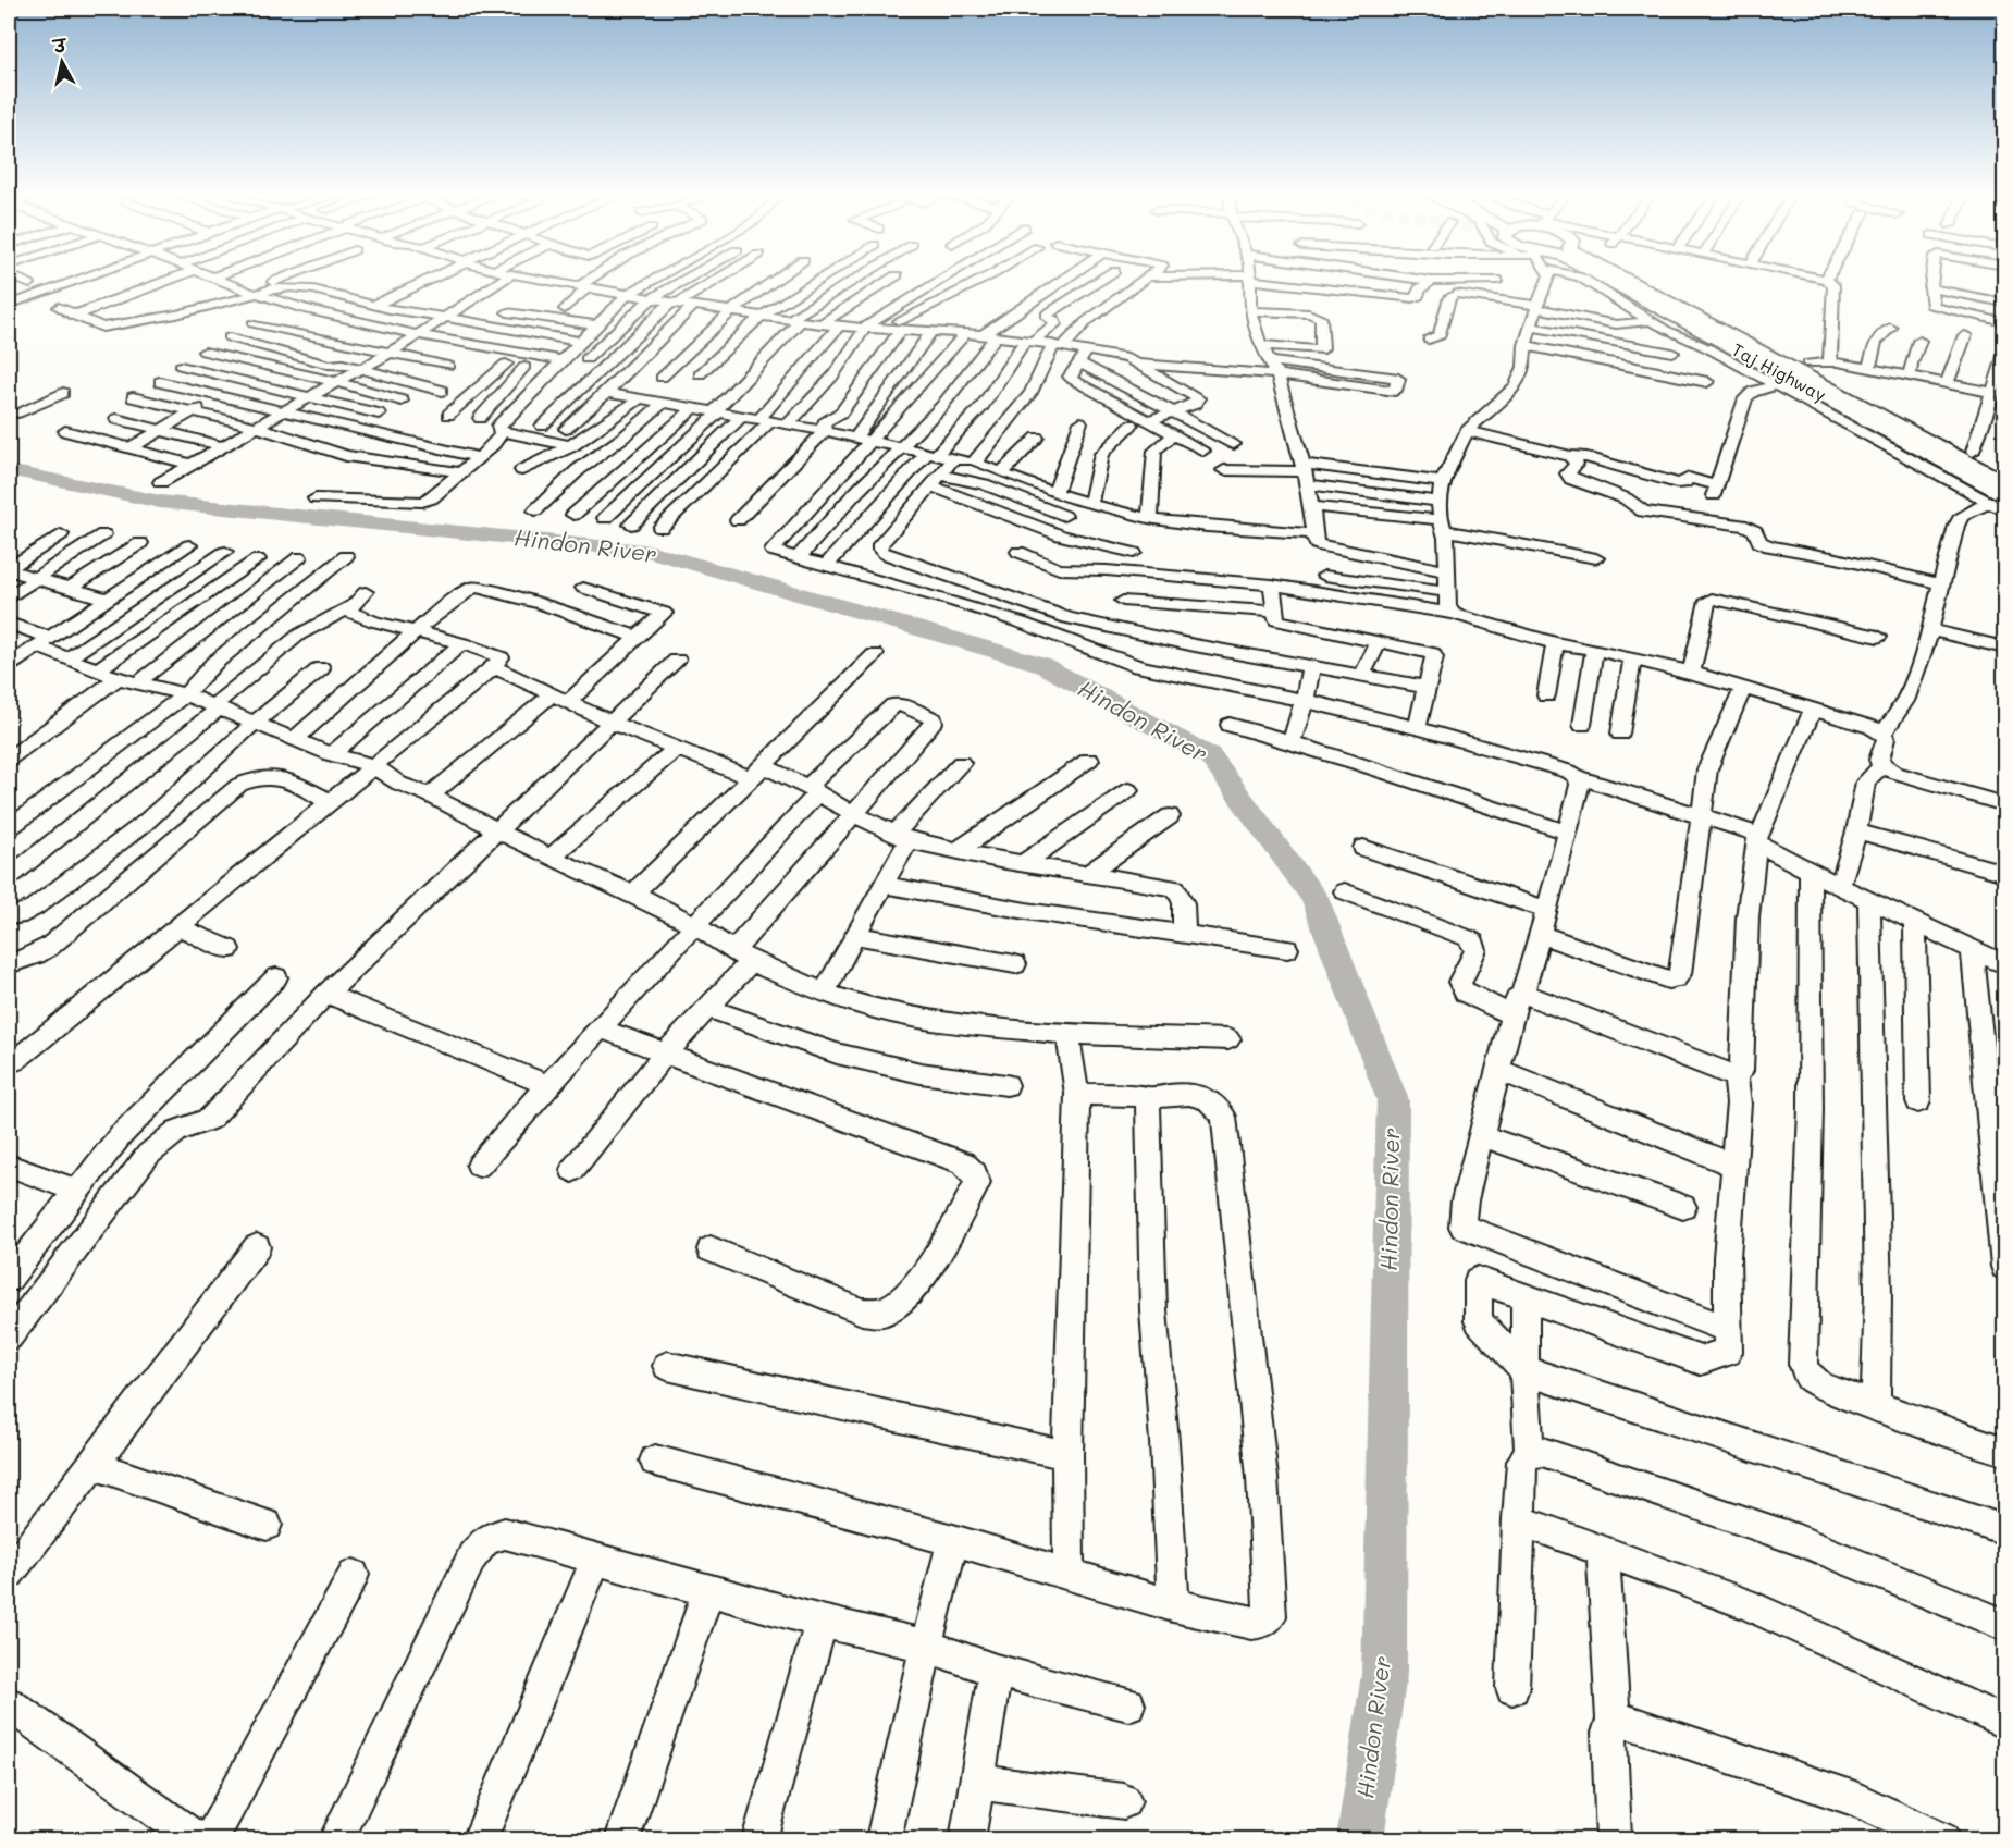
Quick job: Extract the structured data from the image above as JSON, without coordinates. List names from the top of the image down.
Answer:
{
  "streets": {
    "main road": ["Taj Highway"]
  },
  "water": ["Hindon River"],
  "north": "top"
}
